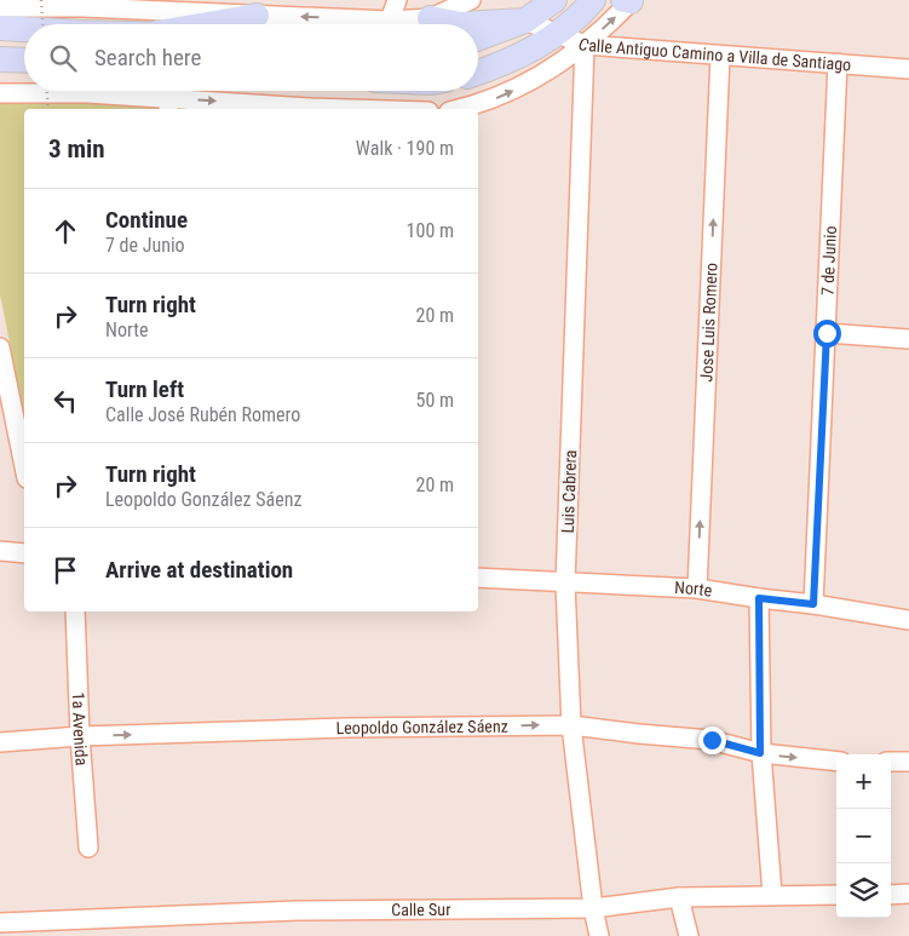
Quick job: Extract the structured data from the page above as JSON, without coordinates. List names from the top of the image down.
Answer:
{
  "streets": {
    "street": [
      "Calle Antiguo Camino a Villa de Santiago",
      "7 de Junio",
      "Jose Luis Romero",
      "Luis Cabrera",
      "Norte",
      "Leopoldo González Sáenz",
      "1a Avenida",
      "Calle Sur"
    ]
  },
  "crossings": [
    ["Calle Antiguo Camino a Villa de Santiago", "7 de Junio"],
    ["Calle Antiguo Camino a Villa de Santiago", "Jose Luis Romero"],
    ["Calle Antiguo Camino a Villa de Santiago", "Luis Cabrera"],
    ["7 de Junio", "Norte"],
    ["Jose Luis Romero", "Norte"],
    ["Luis Cabrera", "Norte"],
    ["Luis Cabrera", "Leopoldo González Sáenz"],
    ["Luis Cabrera", "Calle Sur"],
    ["Leopoldo González Sáenz", "1a Avenida"]
  ],
  "one_way": ["Jose Luis Romero", "Leopoldo González Sáenz"],
  "page": {
    "search": "Search here",
    "heading": ["3 min", "Walk · 190 m"],
    "list": [
      ["Continue", "7 de Junio", "100 m"],
      ["Turn right", "Norte", "20 m"],
      ["Turn left", "Calle José Rubén Romero", "50 m"],
      ["Turn right", "Leopoldo González Sáenz", "20 m"],
      "Arrive at destination"
    ],
    "map_buttons": ["+", "−"]
  }
}
